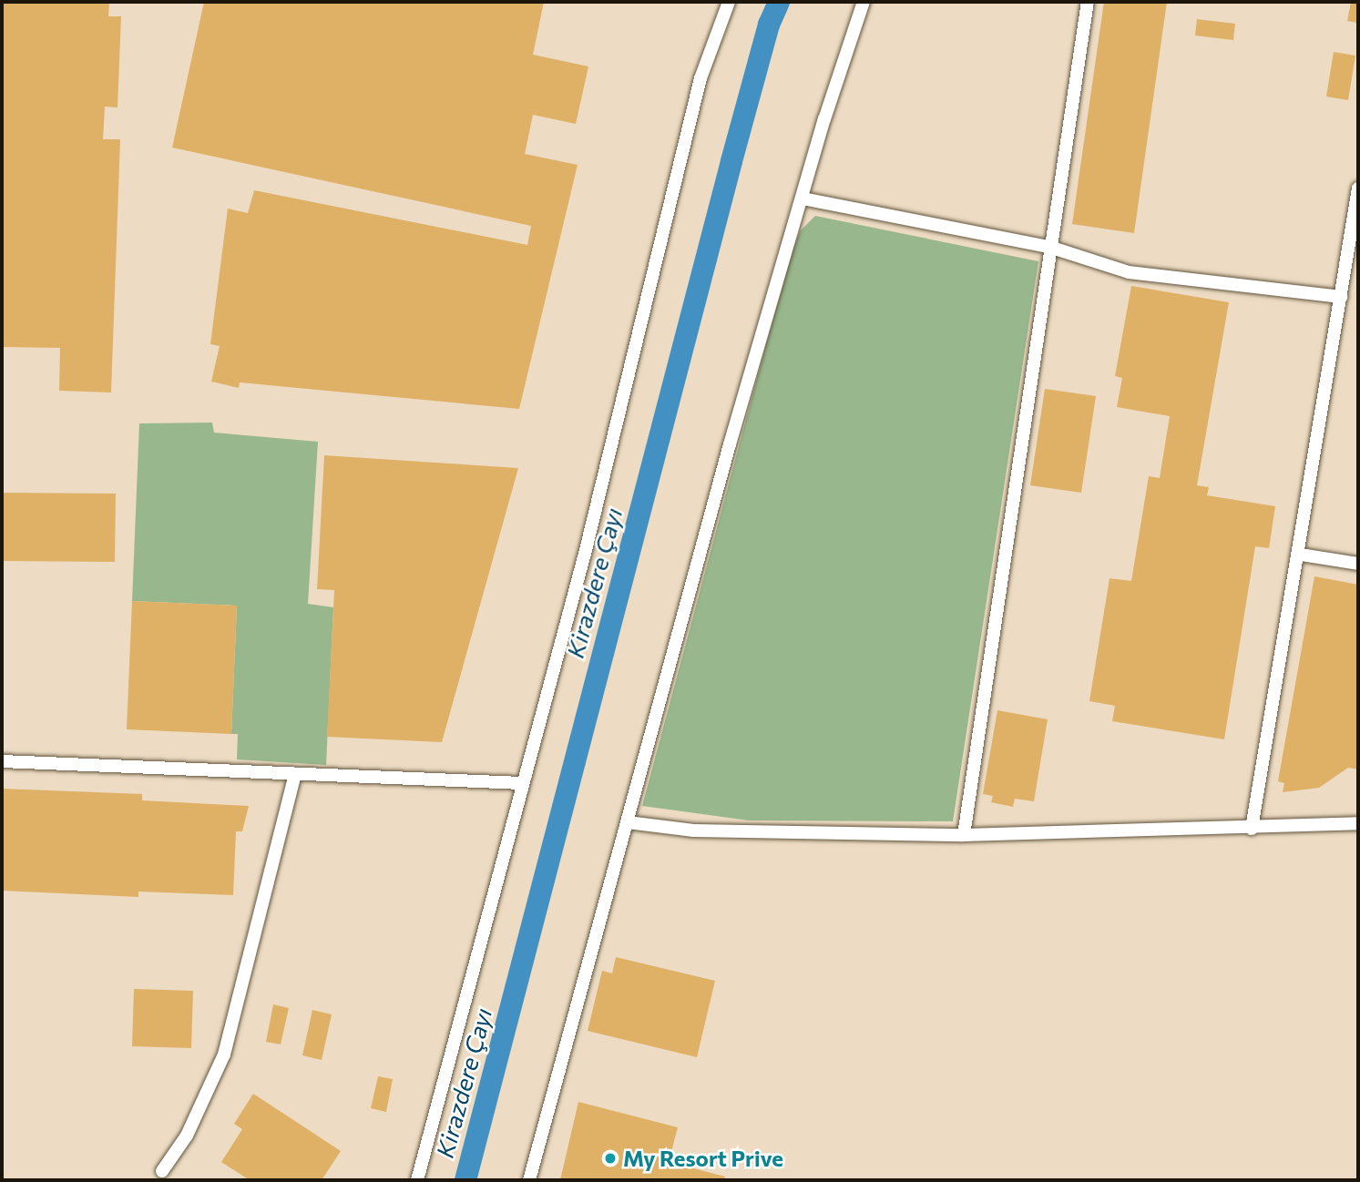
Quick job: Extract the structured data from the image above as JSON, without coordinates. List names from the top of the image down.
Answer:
{
  "water": ["Kirazdere Çayı"],
  "places": ["My Resort Prive"]
}
